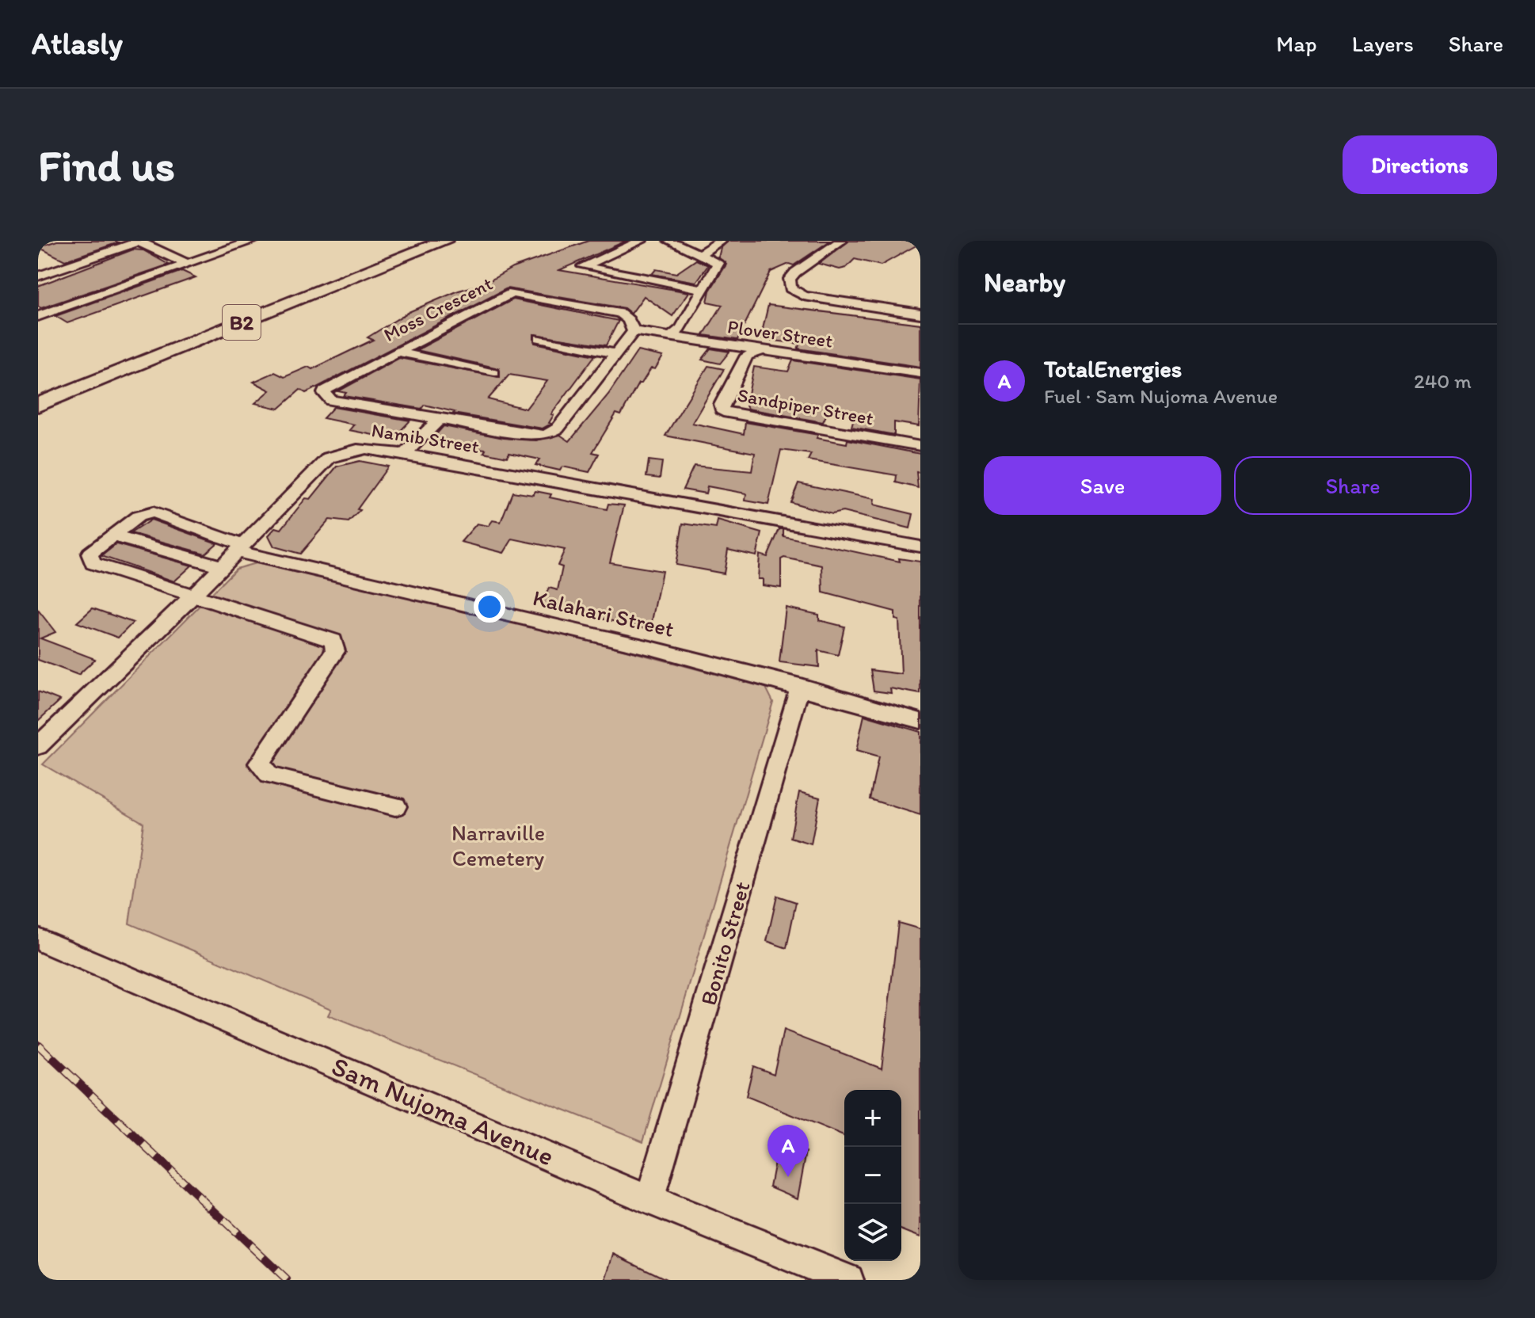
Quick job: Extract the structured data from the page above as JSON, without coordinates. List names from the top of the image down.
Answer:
{
  "streets": {
    "highway": ["B2"],
    "street": [
      "Moss Crescent",
      "Plover Street",
      "Sandpiper Street",
      "Namib Street",
      "Kalahari Street",
      "Bonito Street",
      "Sam Nujoma Avenue"
    ]
  },
  "crossings": [
    ["Moss Crescent", "Plover Street"],
    ["Plover Street", "Sandpiper Street"],
    ["Namib Street", "Kalahari Street"],
    ["Kalahari Street", "Bonito Street"],
    ["Bonito Street", "Sam Nujoma Avenue"]
  ],
  "parks": ["Narraville Cemetery"],
  "page": {
    "header": "Atlasly",
    "nav": ["Map", "Layers", "Share"],
    "buttons": [
      "Directions",
      ["Save", "Share"]
    ],
    "title": "Find us",
    "heading": "Nearby",
    "list": [
      {
        "mark": "A",
        "name": "TotalEnergies",
        "note": "Fuel · Sam Nujoma Avenue",
        "value": "240 m"
      }
    ],
    "map_buttons": ["+", "−"],
    "pins": "A"
  }
}
